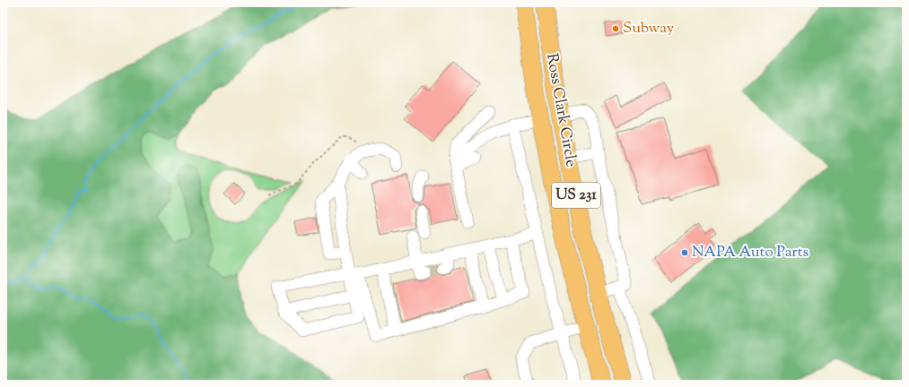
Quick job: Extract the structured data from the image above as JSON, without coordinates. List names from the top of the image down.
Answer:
{
  "streets": {
    "highway": ["Ross Clark Circle", "US 231"]
  },
  "places": ["Subway", "NAPA Auto Parts"]
}
